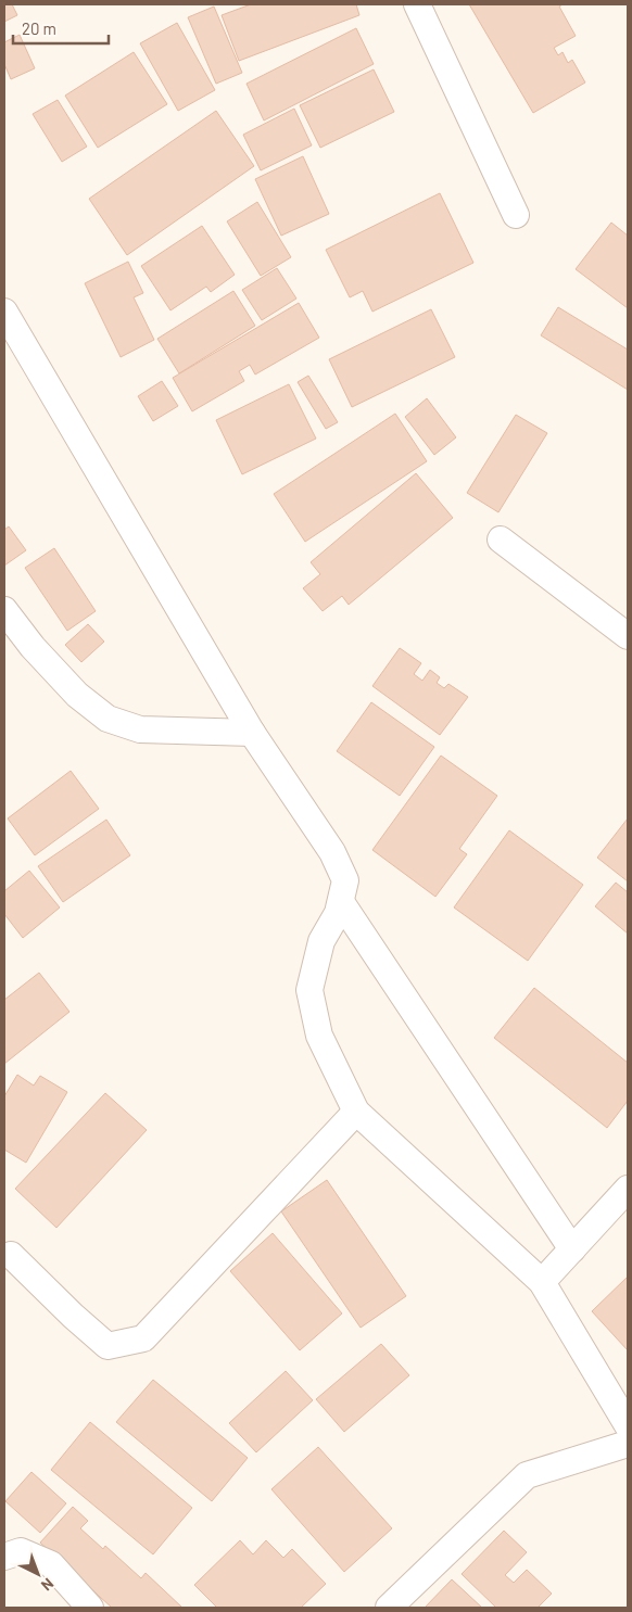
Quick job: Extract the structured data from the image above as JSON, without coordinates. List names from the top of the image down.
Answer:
{
  "scale_bar": "20 m",
  "north": "bottom right"
}
